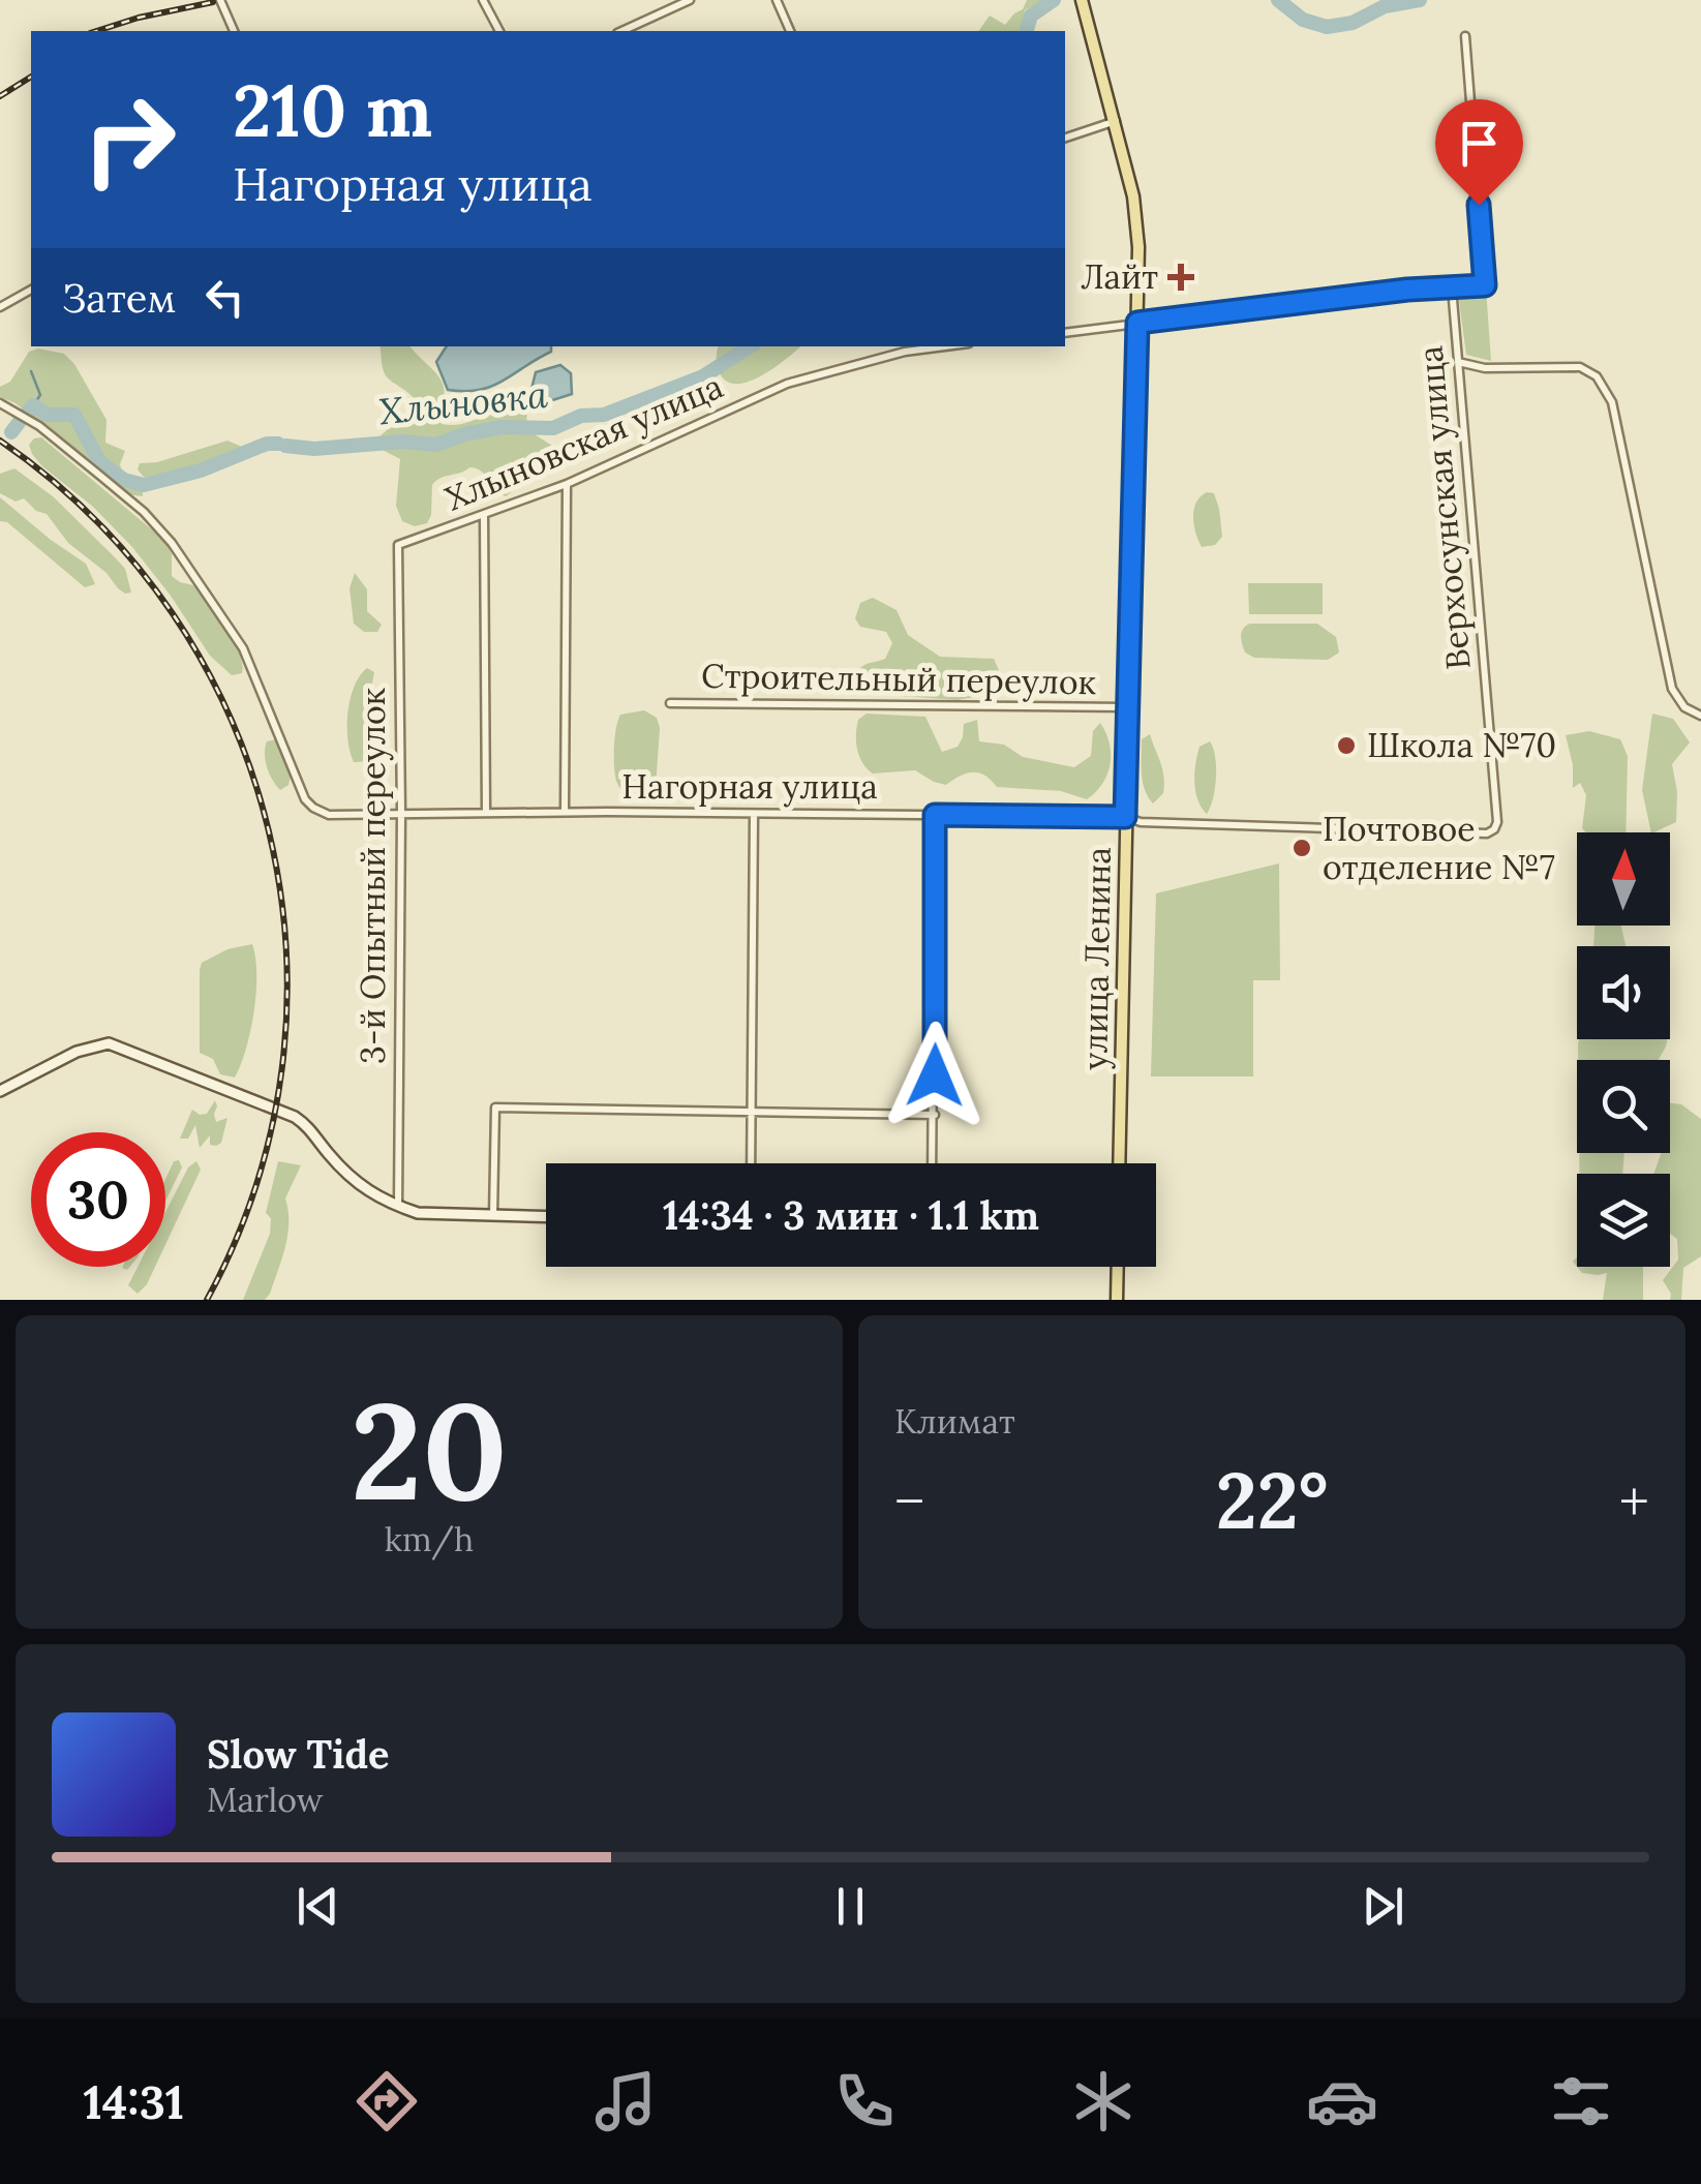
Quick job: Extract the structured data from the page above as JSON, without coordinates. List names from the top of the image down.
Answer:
{
  "streets": {
    "main road": ["улица Ленина"],
    "street": [
      "Хлыновская улица",
      "Верхосунская улица",
      "Строительный переулок",
      "Нагорная улица",
      "3-й Опытный переулок"
    ]
  },
  "crossings": [
    ["Хлыновская улица", "3-й Опытный переулок"],
    ["Верхосунская улица", "Нагорная улица"],
    ["Строительный переулок", "улица Ленина"],
    ["Нагорная улица", "3-й Опытный переулок"],
    ["Нагорная улица", "улица Ленина"]
  ],
  "water": ["Хлыновка"],
  "places": {
    "health": ["Лайт"],
    "other": ["Школа №70", "Почтовое отделение №7"]
  },
  "north": "top",
  "page": {
    "turn": ["210 m", "Нагорная улица"],
    "then": "Затем",
    "limit": "30",
    "trip": "14:34 · 3 мин · 1.1 km",
    "tile": [
      ["20", "km/h"],
      "Климат"
    ],
    "heat": ["−", "22°", "+"],
    "song": ["Slow Tide", "Marlow"],
    "tabs": "14:31"
  }
}
